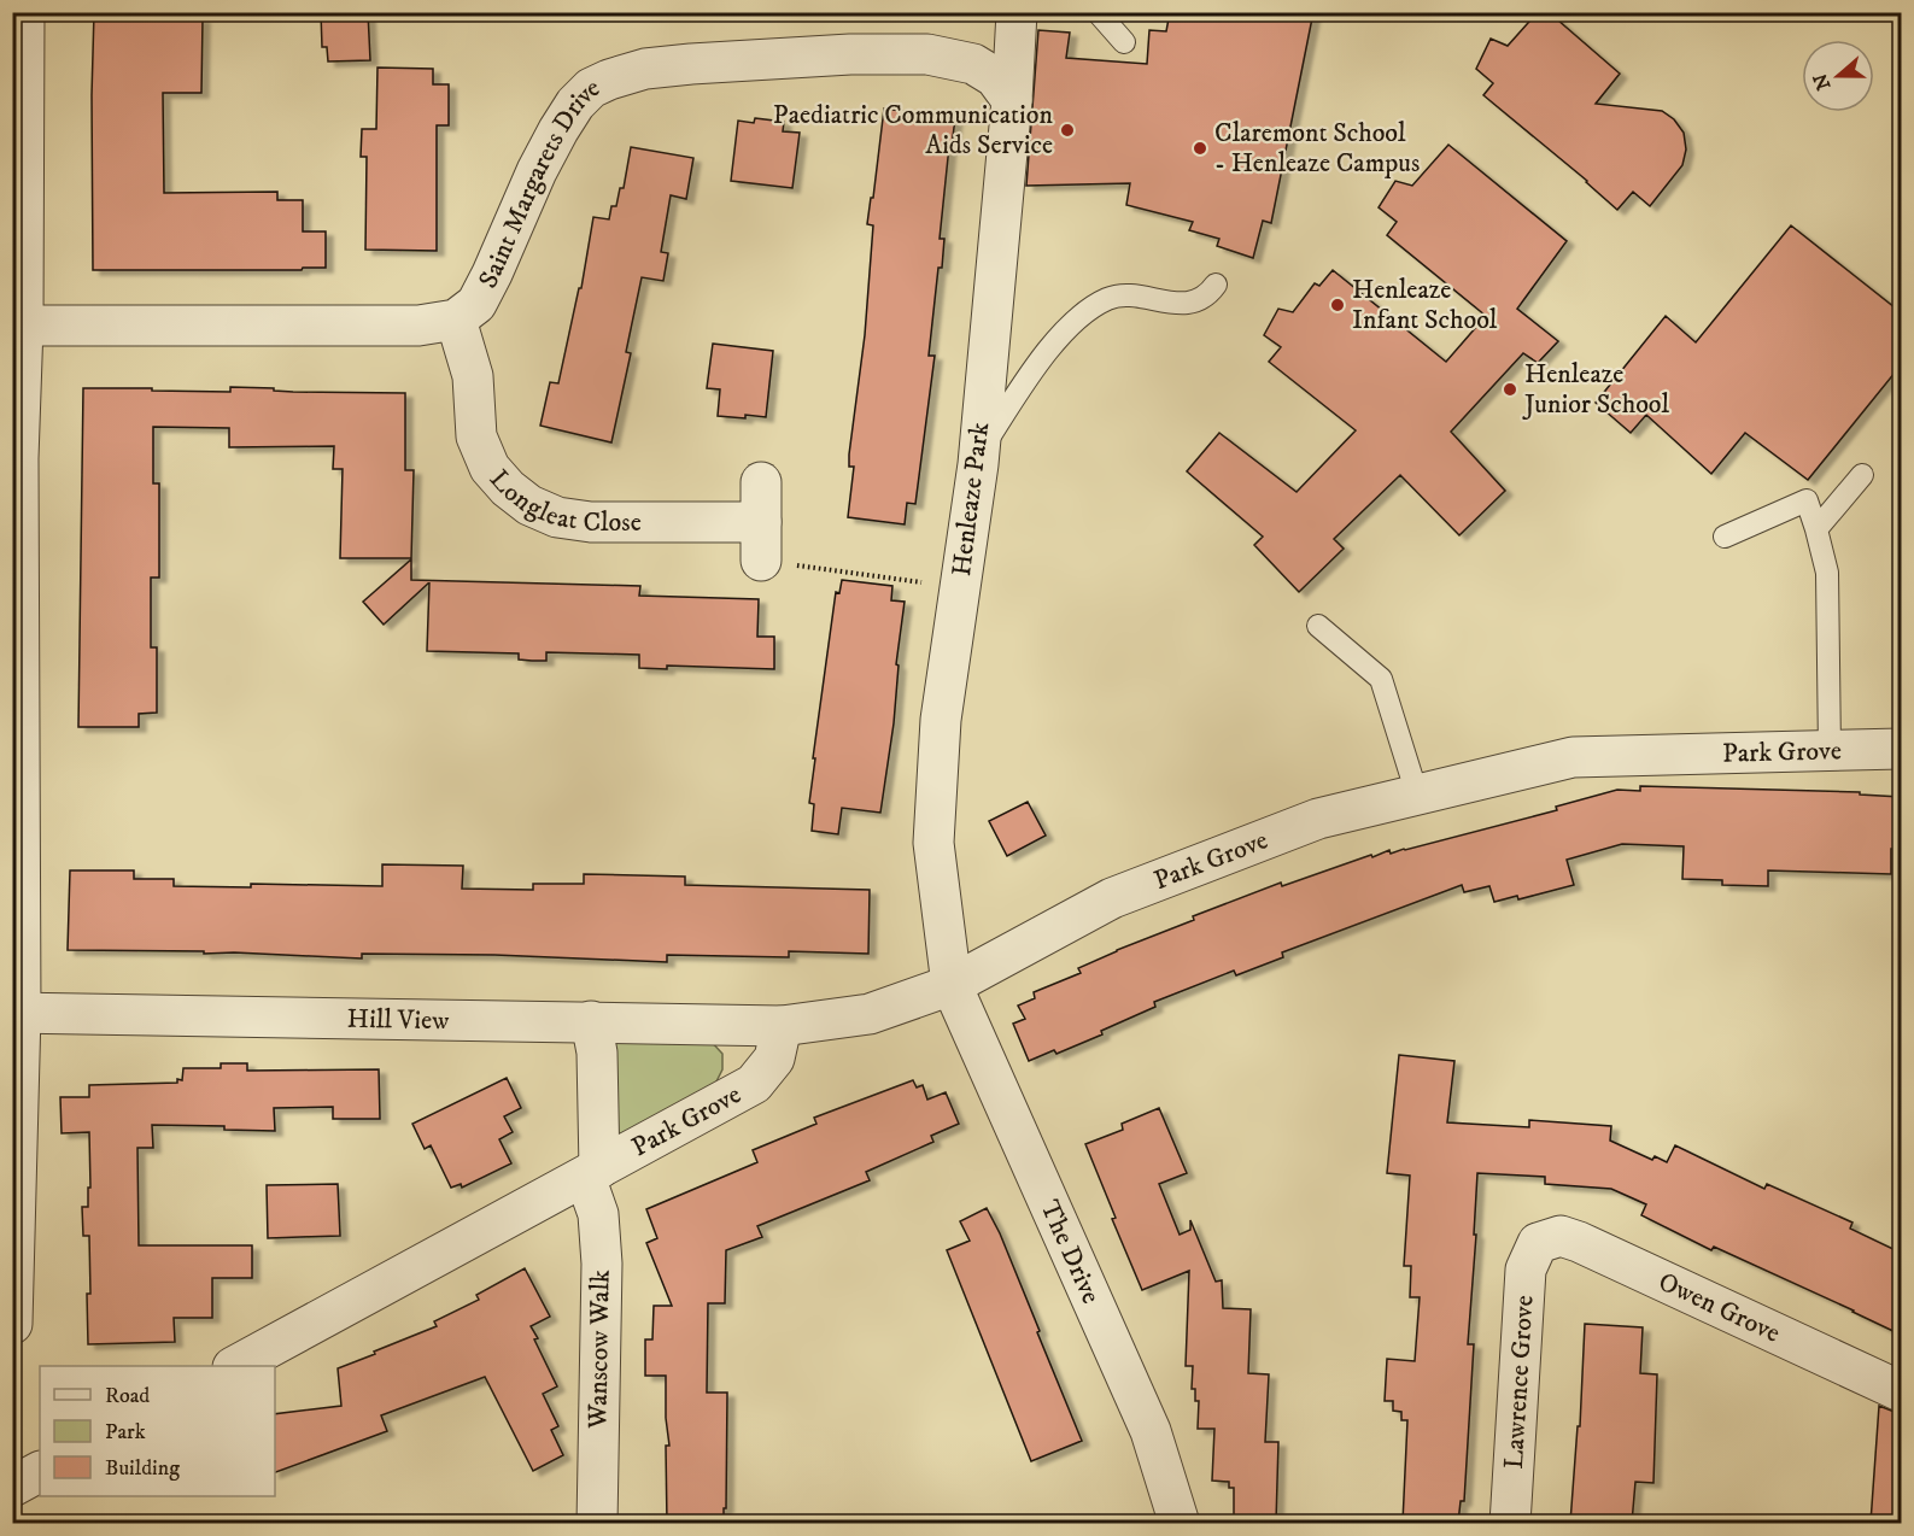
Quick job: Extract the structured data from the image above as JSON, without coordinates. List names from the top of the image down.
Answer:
{
  "streets": {
    "street": [
      "Saint Margarets Drive",
      "Longleat Close",
      "Henleaze Park",
      "Park Grove",
      "Hill View",
      "The Drive",
      "Owen Grove",
      "Wanscow Walk",
      "Lawrence Grove"
    ]
  },
  "crossings": [
    ["Saint Margarets Drive", "Longleat Close"],
    ["Saint Margarets Drive", "Henleaze Park"],
    ["Henleaze Park", "Park Grove"],
    ["Henleaze Park", "The Drive"],
    ["Park Grove", "Hill View"],
    ["Park Grove", "The Drive"],
    ["Park Grove", "Wanscow Walk"],
    ["Owen Grove", "Lawrence Grove"]
  ],
  "places": [
    "Paediatric Communication Aids Service",
    "Claremont School - Henleaze Campus",
    "Henleaze Infant School",
    "Henleaze Junior School"
  ],
  "legend": ["Road", "Park", "Building"],
  "north": "left"
}
